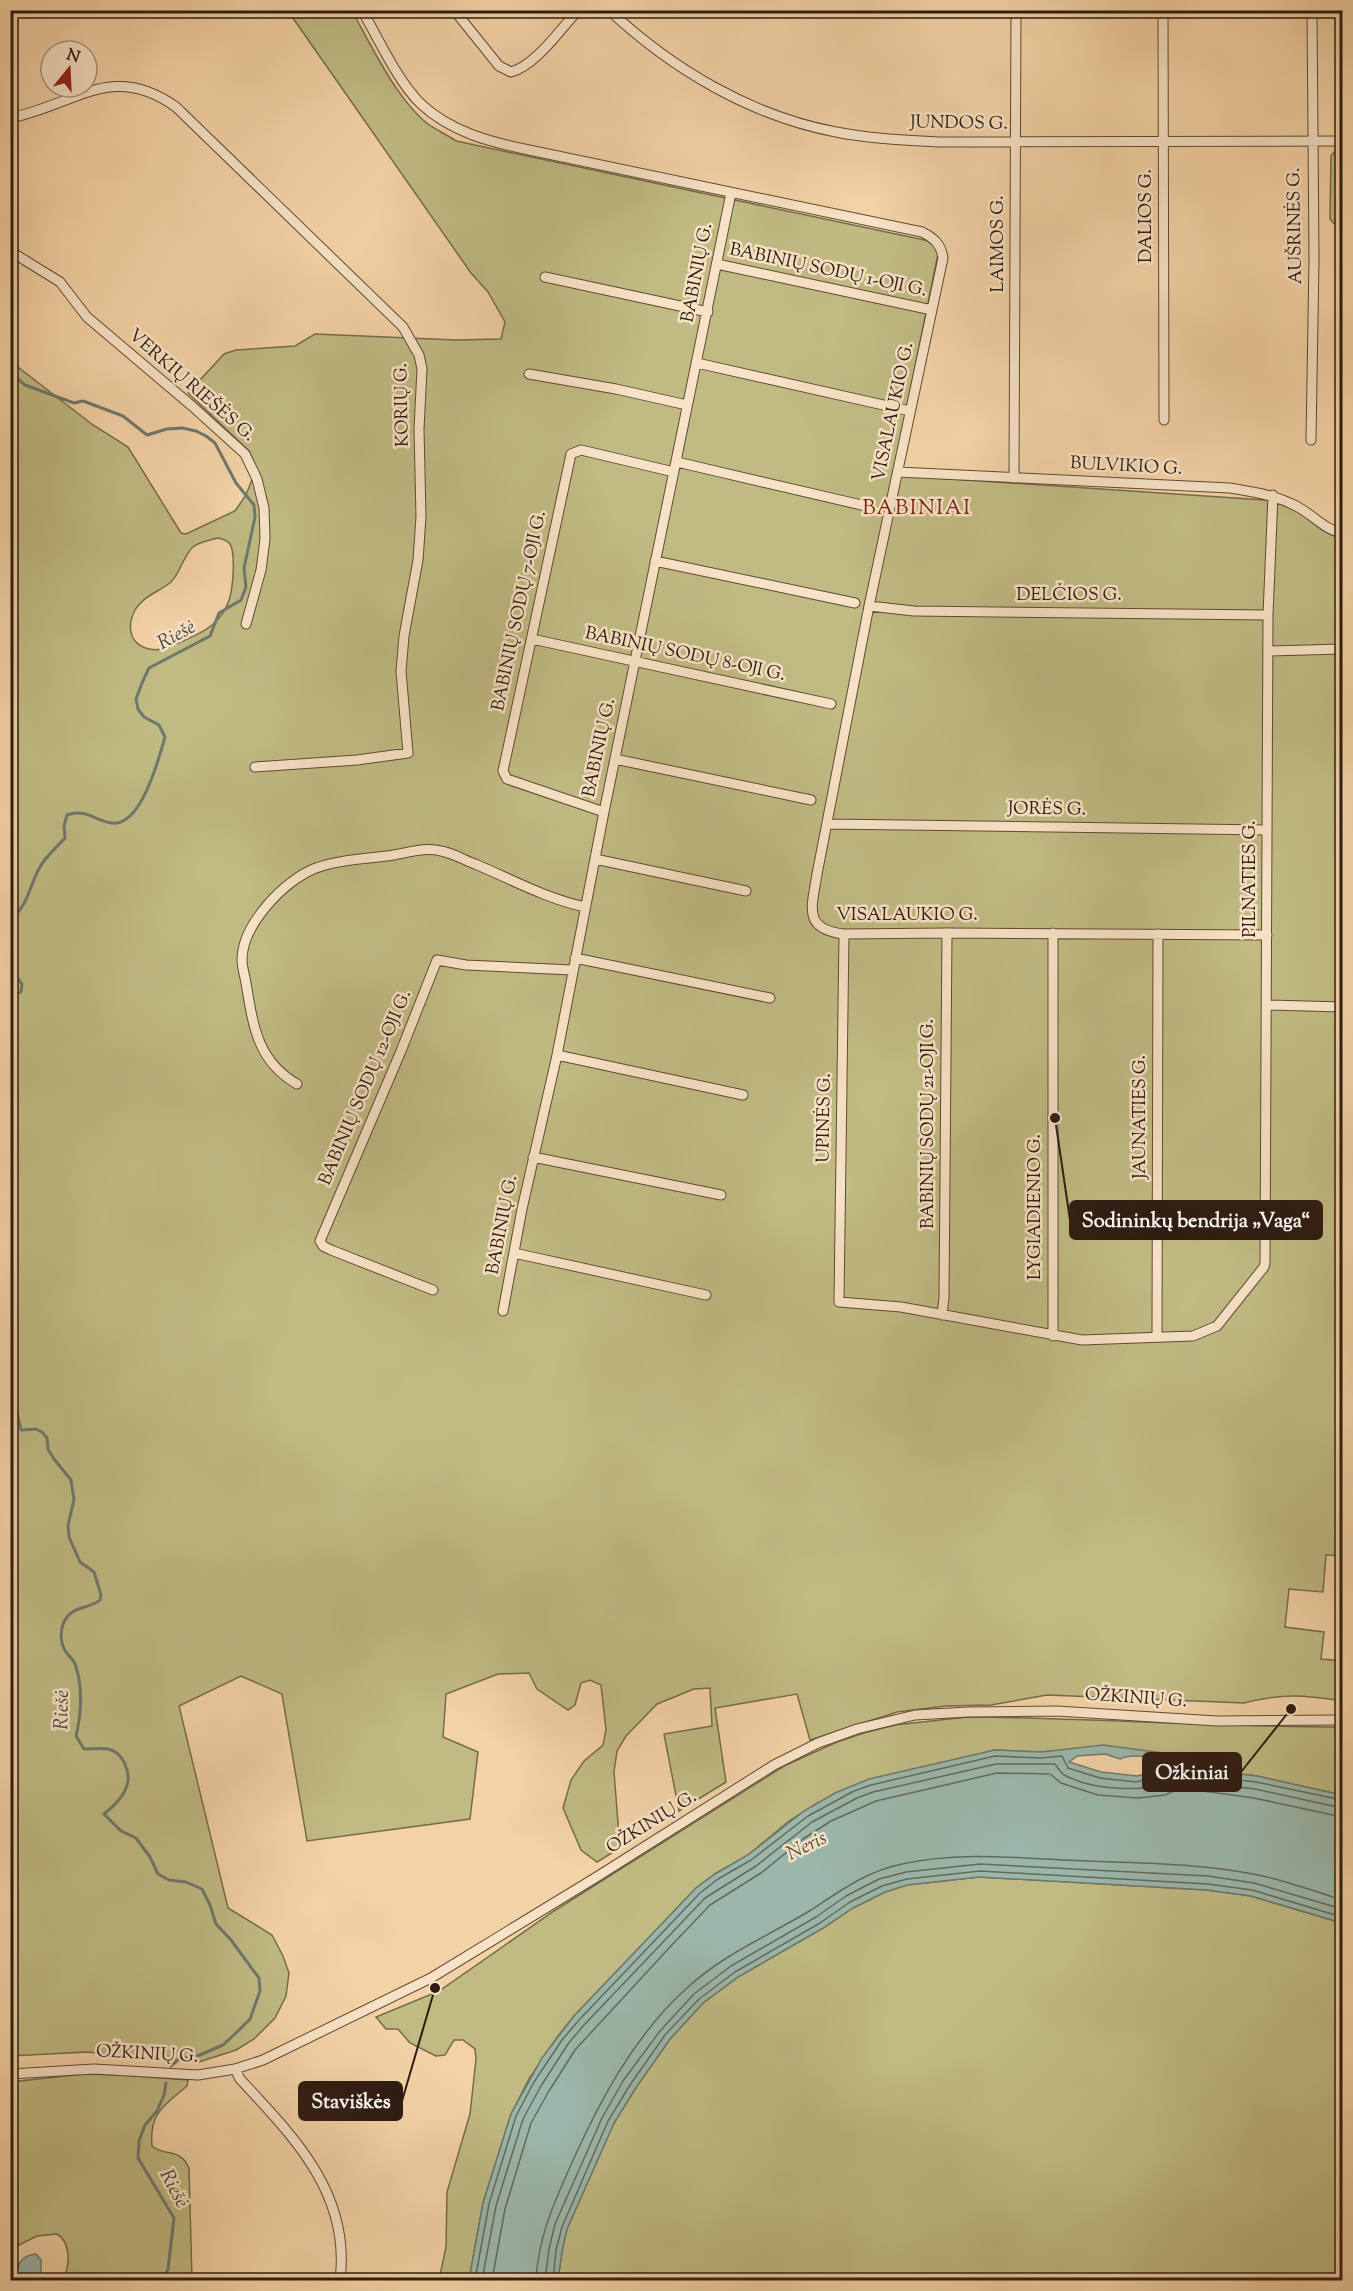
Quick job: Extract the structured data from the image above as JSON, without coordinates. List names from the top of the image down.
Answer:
{
  "streets": {
    "street": [
      "JUNDOS G.",
      "DALIOS G.",
      "AUŠRINĖS G.",
      "LAIMOS G.",
      "BABINIŲ SODŲ 1-OJI G.",
      "BABINIŲ G.",
      "VERKIŲ RIEŠĖS G.",
      "KORIŲ G.",
      "VISALAUKIO G.",
      "BULVIKIO G.",
      "DELČIOS G.",
      "BABINIŲ SODŲ 7-OJI G.",
      "BABINIŲ SODŲ 8-OJI G.",
      "JORĖS G.",
      "PILNATIES G.",
      "BABINIŲ SODŲ 12-OJI G.",
      "JAUNATIES G.",
      "UPINĖS G.",
      "BABINIŲ SODŲ 21-OJI G.",
      "LYGIADIENIO G.",
      "OŽKINIŲ G."
    ]
  },
  "crossings": [
    ["JUNDOS G.", "DALIOS G."],
    ["JUNDOS G.", "AUŠRINĖS G."],
    ["JUNDOS G.", "LAIMOS G."],
    ["LAIMOS G.", "BULVIKIO G."],
    ["BABINIŲ SODŲ 1-OJI G.", "BABINIŲ G."],
    ["BABINIŲ SODŲ 1-OJI G.", "VISALAUKIO G."],
    ["BABINIŲ G.", "VISALAUKIO G."],
    ["BABINIŲ G.", "BABINIŲ SODŲ 7-OJI G."],
    ["BABINIŲ G.", "BABINIŲ SODŲ 8-OJI G."],
    ["BABINIŲ G.", "BABINIŲ SODŲ 12-OJI G."],
    ["VISALAUKIO G.", "BULVIKIO G."],
    ["VISALAUKIO G.", "DELČIOS G."],
    ["VISALAUKIO G.", "JORĖS G."],
    ["VISALAUKIO G.", "PILNATIES G."],
    ["VISALAUKIO G.", "JAUNATIES G."],
    ["VISALAUKIO G.", "UPINĖS G."],
    ["VISALAUKIO G.", "BABINIŲ SODŲ 21-OJI G."],
    ["VISALAUKIO G.", "LYGIADIENIO G."],
    ["BULVIKIO G.", "PILNATIES G."],
    ["DELČIOS G.", "PILNATIES G."],
    ["BABINIŲ SODŲ 7-OJI G.", "BABINIŲ SODŲ 8-OJI G."],
    ["JORĖS G.", "PILNATIES G."],
    ["PILNATIES G.", "JAUNATIES G."],
    ["UPINĖS G.", "BABINIŲ SODŲ 21-OJI G."]
  ],
  "districts": ["BABINIAI"],
  "water": ["Riešė", "Neris"],
  "places": ["Sodininkų bendrija „Vaga“", "Ožkiniai", "Staviškės"],
  "north": "top"
}
